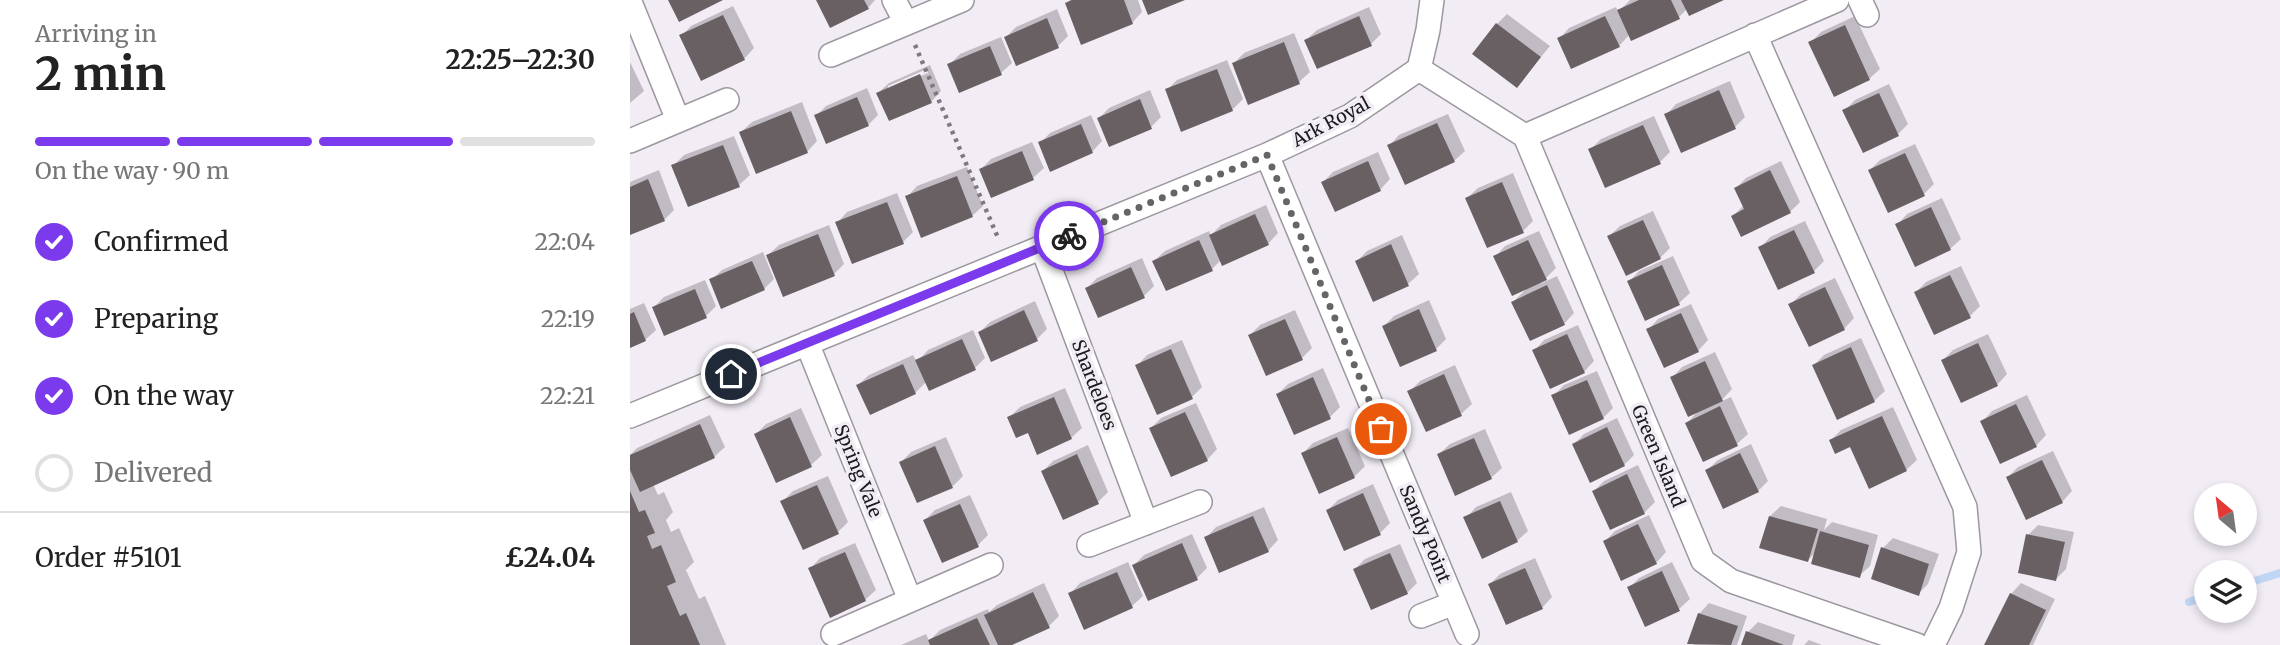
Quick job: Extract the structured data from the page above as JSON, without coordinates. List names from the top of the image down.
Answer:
{
  "streets": {
    "street": [
      "Ark Royal",
      "Shardeloes",
      "Green Island",
      "Spring Vale",
      "Sandy Point"
    ]
  },
  "crossings": [
    ["Ark Royal", "Shardeloes"],
    ["Ark Royal", "Spring Vale"],
    ["Ark Royal", "Sandy Point"]
  ],
  "north": "top left",
  "page": {
    "heading": ["2 min", "Arriving in", "22:25–22:30"],
    "panel": ["Order #5101", "£24.04"],
    "bar": "On the way · 90 m",
    "list": [
      ["Confirmed", "22:04"],
      ["Preparing", "22:19"],
      ["On the way", "22:21"],
      "Delivered"
    ]
  }
}
